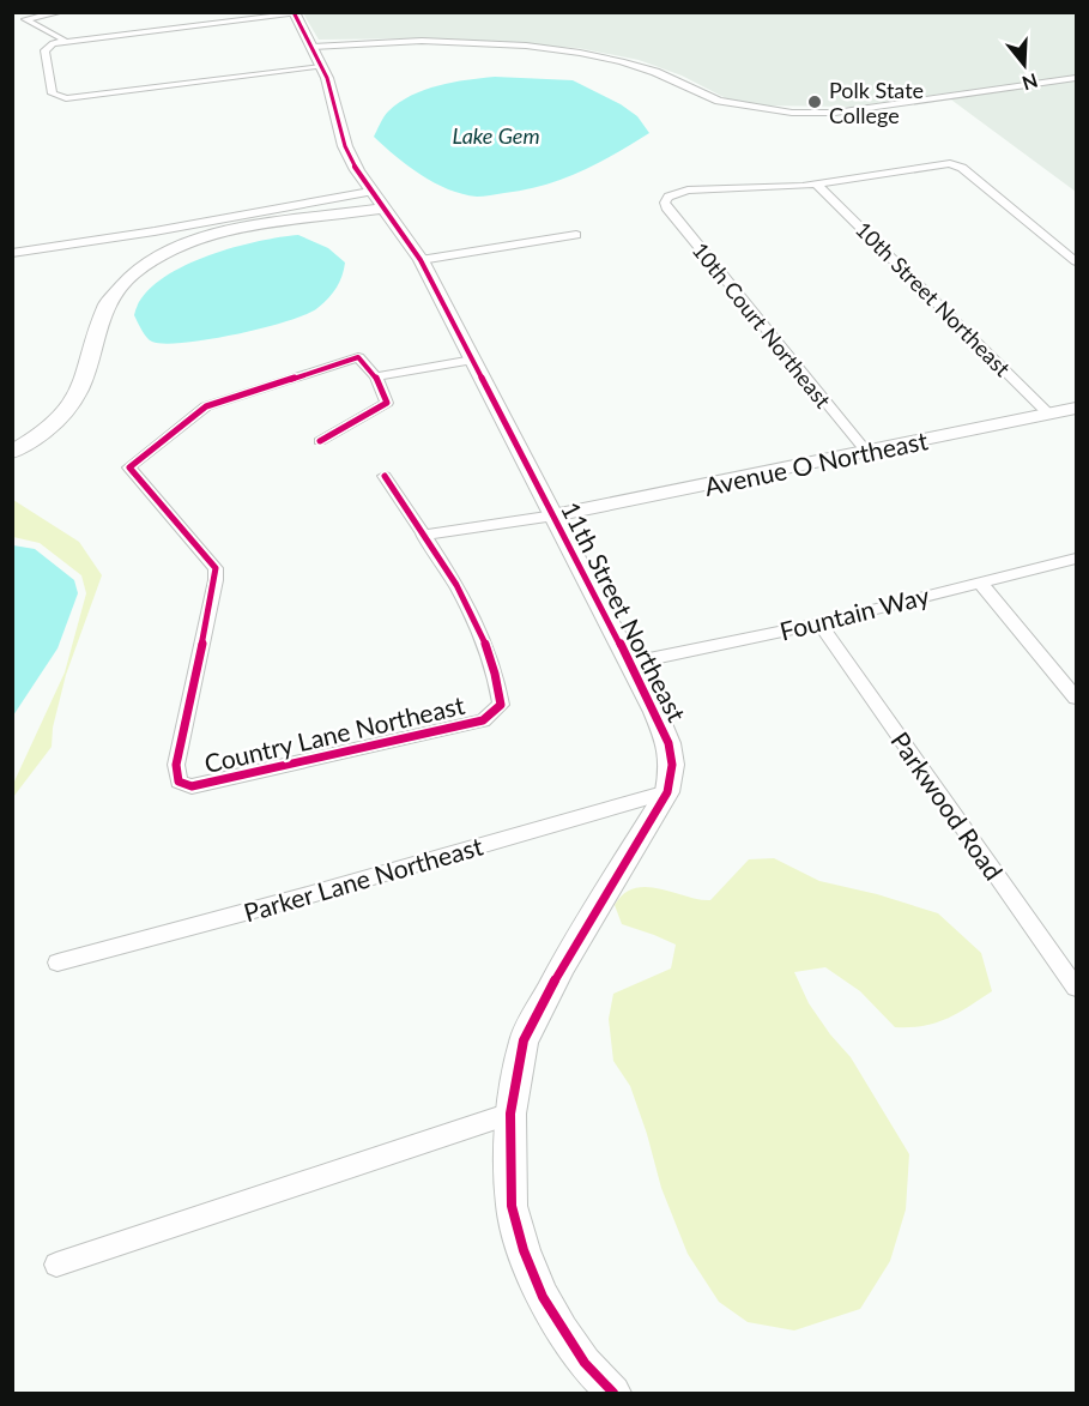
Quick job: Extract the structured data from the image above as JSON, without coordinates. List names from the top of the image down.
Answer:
{
  "streets": {
    "street": [
      "10th Street Northeast",
      "10th Court Northeast",
      "Avenue O Northeast",
      "11th Street Northeast",
      "Fountain Way",
      "Country Lane Northeast",
      "Parkwood Road",
      "Parker Lane Northeast"
    ]
  },
  "crossings": [
    ["10th Street Northeast", "10th Court Northeast"],
    ["10th Street Northeast", "Avenue O Northeast"],
    ["10th Court Northeast", "Avenue O Northeast"],
    ["Avenue O Northeast", "11th Street Northeast"],
    ["11th Street Northeast", "Fountain Way"],
    ["11th Street Northeast", "Parker Lane Northeast"],
    ["Fountain Way", "Parkwood Road"]
  ],
  "water": ["Lake Gem"],
  "places": ["Polk State College"],
  "north": "bottom"
}
